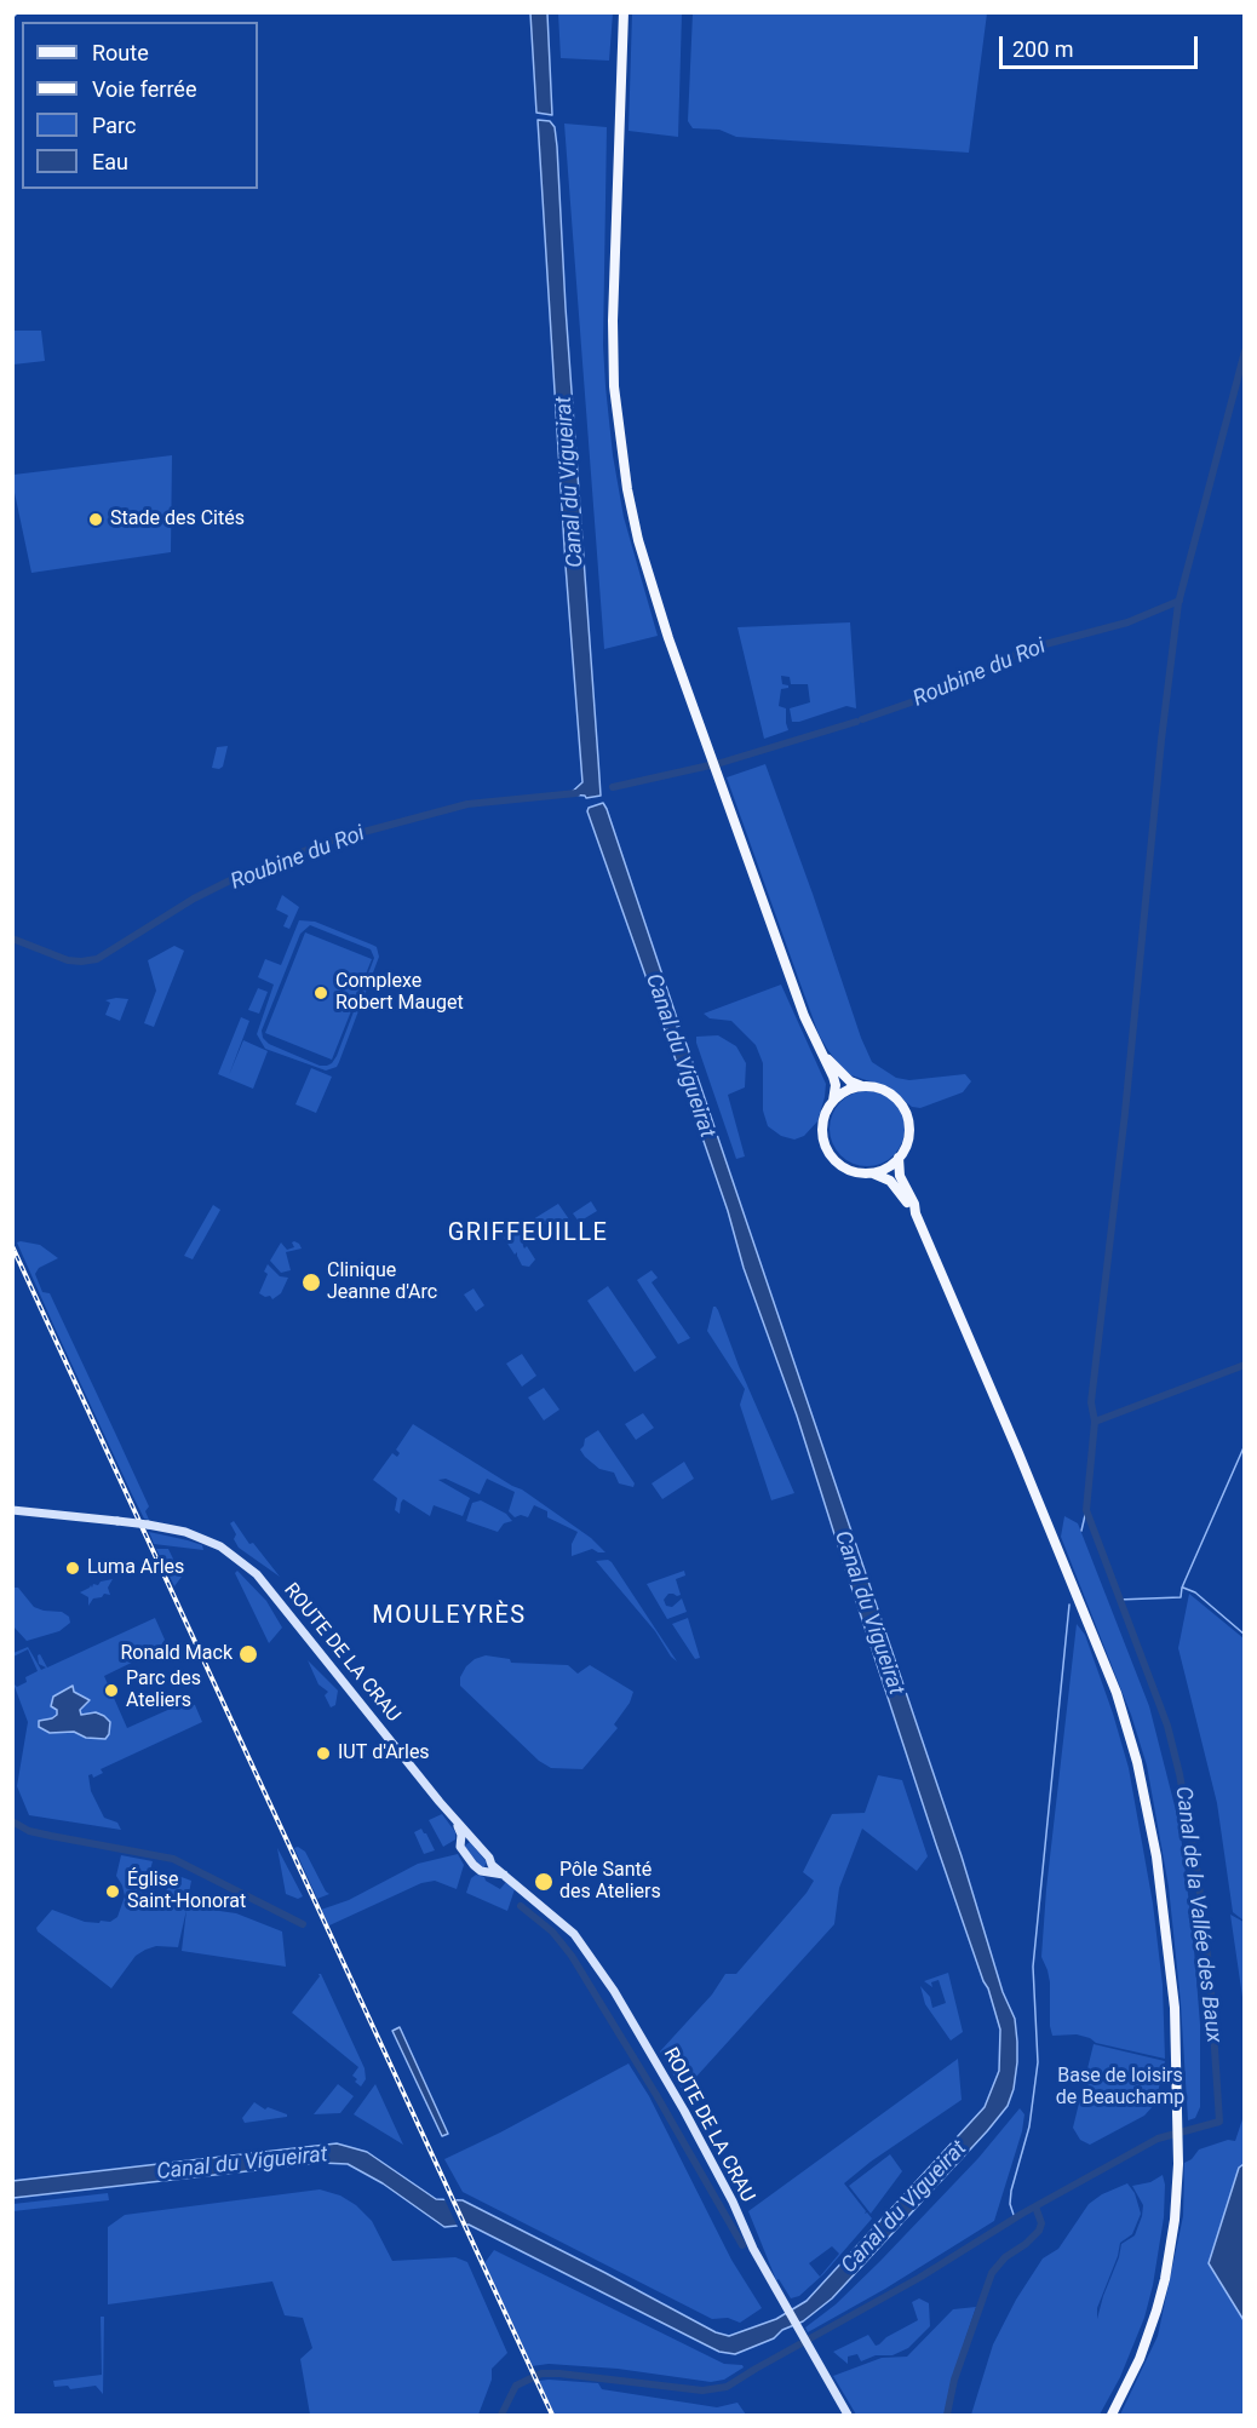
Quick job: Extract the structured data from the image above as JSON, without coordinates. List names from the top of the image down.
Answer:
{
  "streets": {
    "main road": ["ROUTE DE LA CRAU"]
  },
  "districts": ["GRIFFEUILLE", "MOULEYRÈS"],
  "water": ["Canal du Vigueirat", "Roubine du Roi", "Canal de la Vallée des Baux"],
  "parks": ["Base de loisirs de Beauchamp"],
  "places": [
    "Stade des Cités",
    "Complexe Robert Mauget",
    "Clinique Jeanne d'Arc",
    "Luma Arles",
    "Ronald Mack",
    "Parc des Ateliers",
    "IUT d'Arles",
    "Pôle Santé des Ateliers",
    "Église Saint-Honorat"
  ],
  "legend": [
    "Route",
    "Voie ferrée",
    "Parc",
    "Eau"
  ],
  "scale_bar": "200 m"
}
